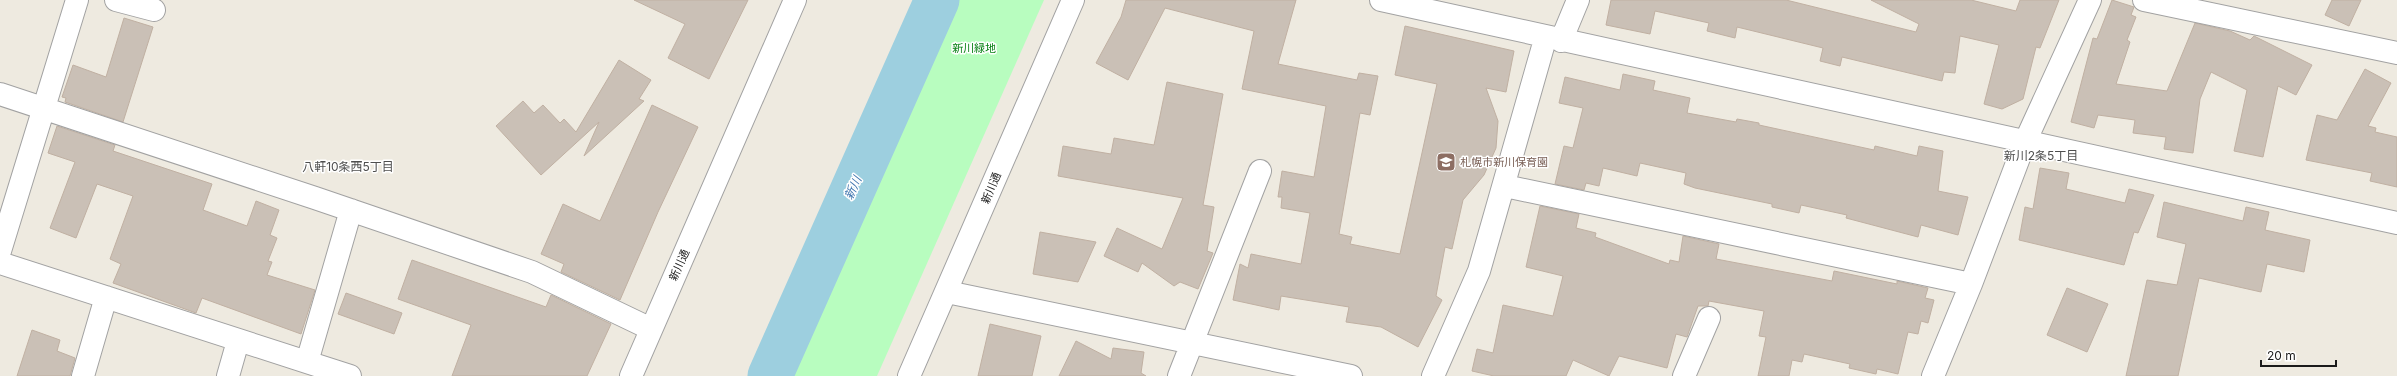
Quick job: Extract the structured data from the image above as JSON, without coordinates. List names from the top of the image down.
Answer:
{
  "streets": {
    "street": ["新川通"]
  },
  "districts": ["新川2条5丁目", "八軒10条西5丁目"],
  "water": ["新川"],
  "parks": ["新川緑地"],
  "places": {
    "school or university": ["札幌市新川保育園"]
  },
  "scale_bar": "20 m"
}
